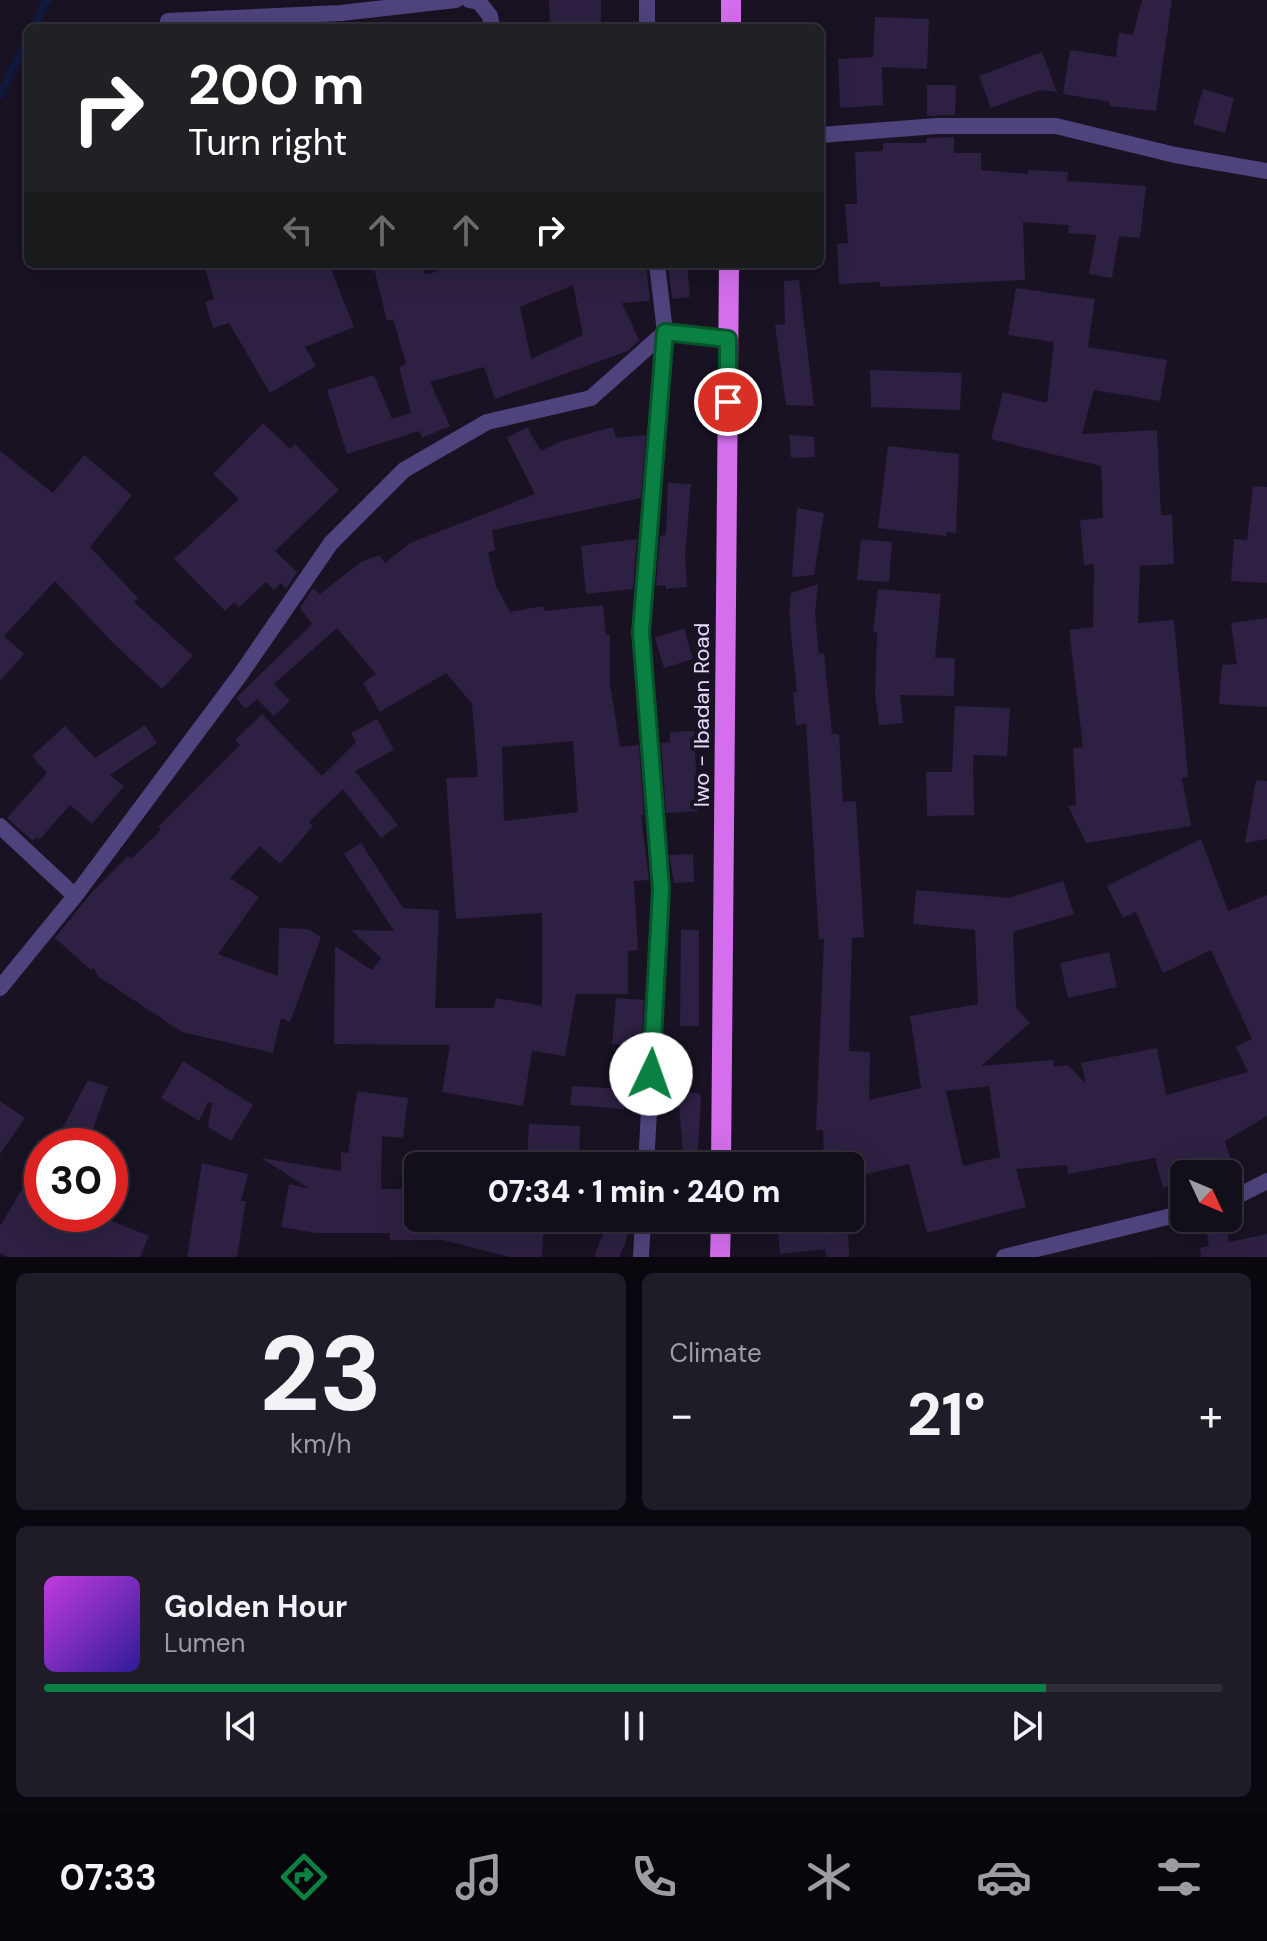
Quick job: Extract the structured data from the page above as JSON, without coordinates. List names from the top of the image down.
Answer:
{
  "streets": {
    "main road": ["Iwo - Ibadan Road"]
  },
  "north": "bottom right",
  "page": {
    "turn": ["200 m", "Turn right"],
    "limit": "30",
    "trip": "07:34 · 1 min · 240 m",
    "tile": [
      ["23", "km/h"],
      "Climate"
    ],
    "heat": ["−", "21°", "+"],
    "song": ["Golden Hour", "Lumen"],
    "tabs": "07:33"
  }
}
